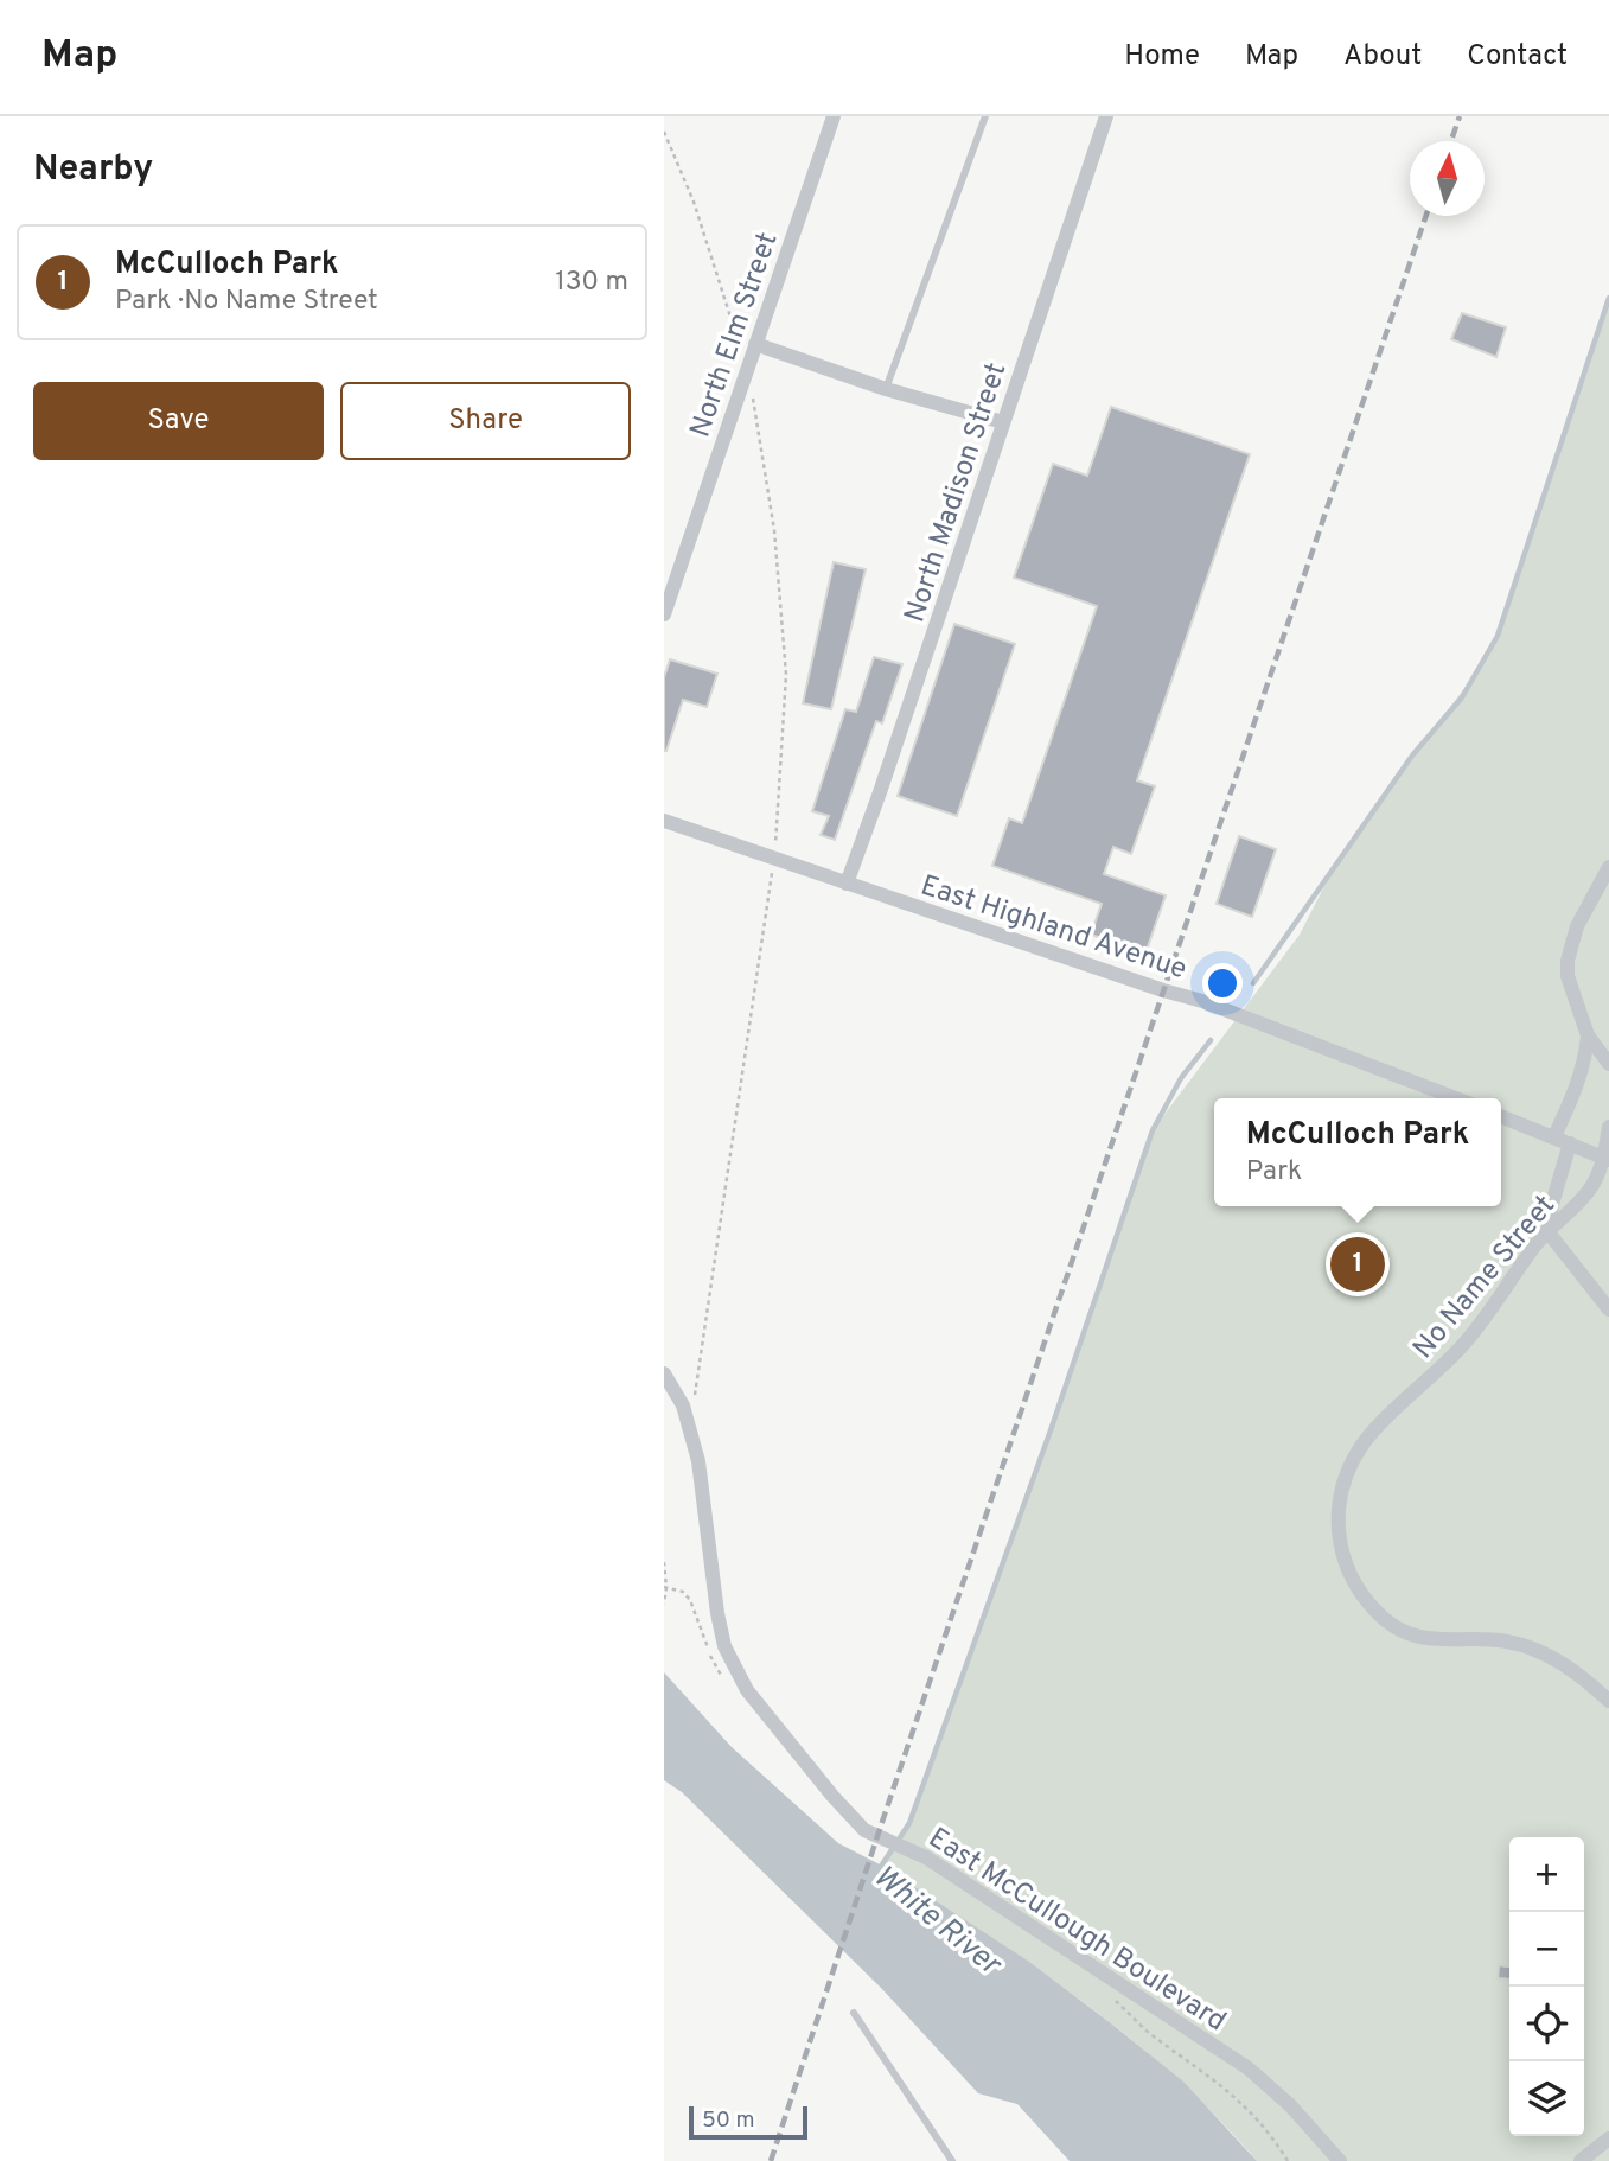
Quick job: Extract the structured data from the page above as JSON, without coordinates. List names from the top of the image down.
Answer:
{
  "streets": {
    "street": [
      "North Elm Street",
      "North Madison Street",
      "East Highland Avenue",
      "No Name Street",
      "East McCullough Boulevard"
    ]
  },
  "crossings": [
    ["North Madison Street", "East Highland Avenue"]
  ],
  "water": ["White River"],
  "scale_bar": "50 m",
  "north": "top",
  "page": {
    "header": "Map",
    "nav": [
      "Home",
      "Map",
      "About",
      "Contact"
    ],
    "heading": "Nearby",
    "list": [
      {
        "mark": "1",
        "name": "McCulloch Park",
        "note": "Park · No Name Street",
        "value": "130 m"
      }
    ],
    "buttons": ["Save", "Share"],
    "popup": ["McCulloch Park", "Park"],
    "pins": "1",
    "map_buttons": ["+", "−"],
    "scale": "50 m"
  }
}
